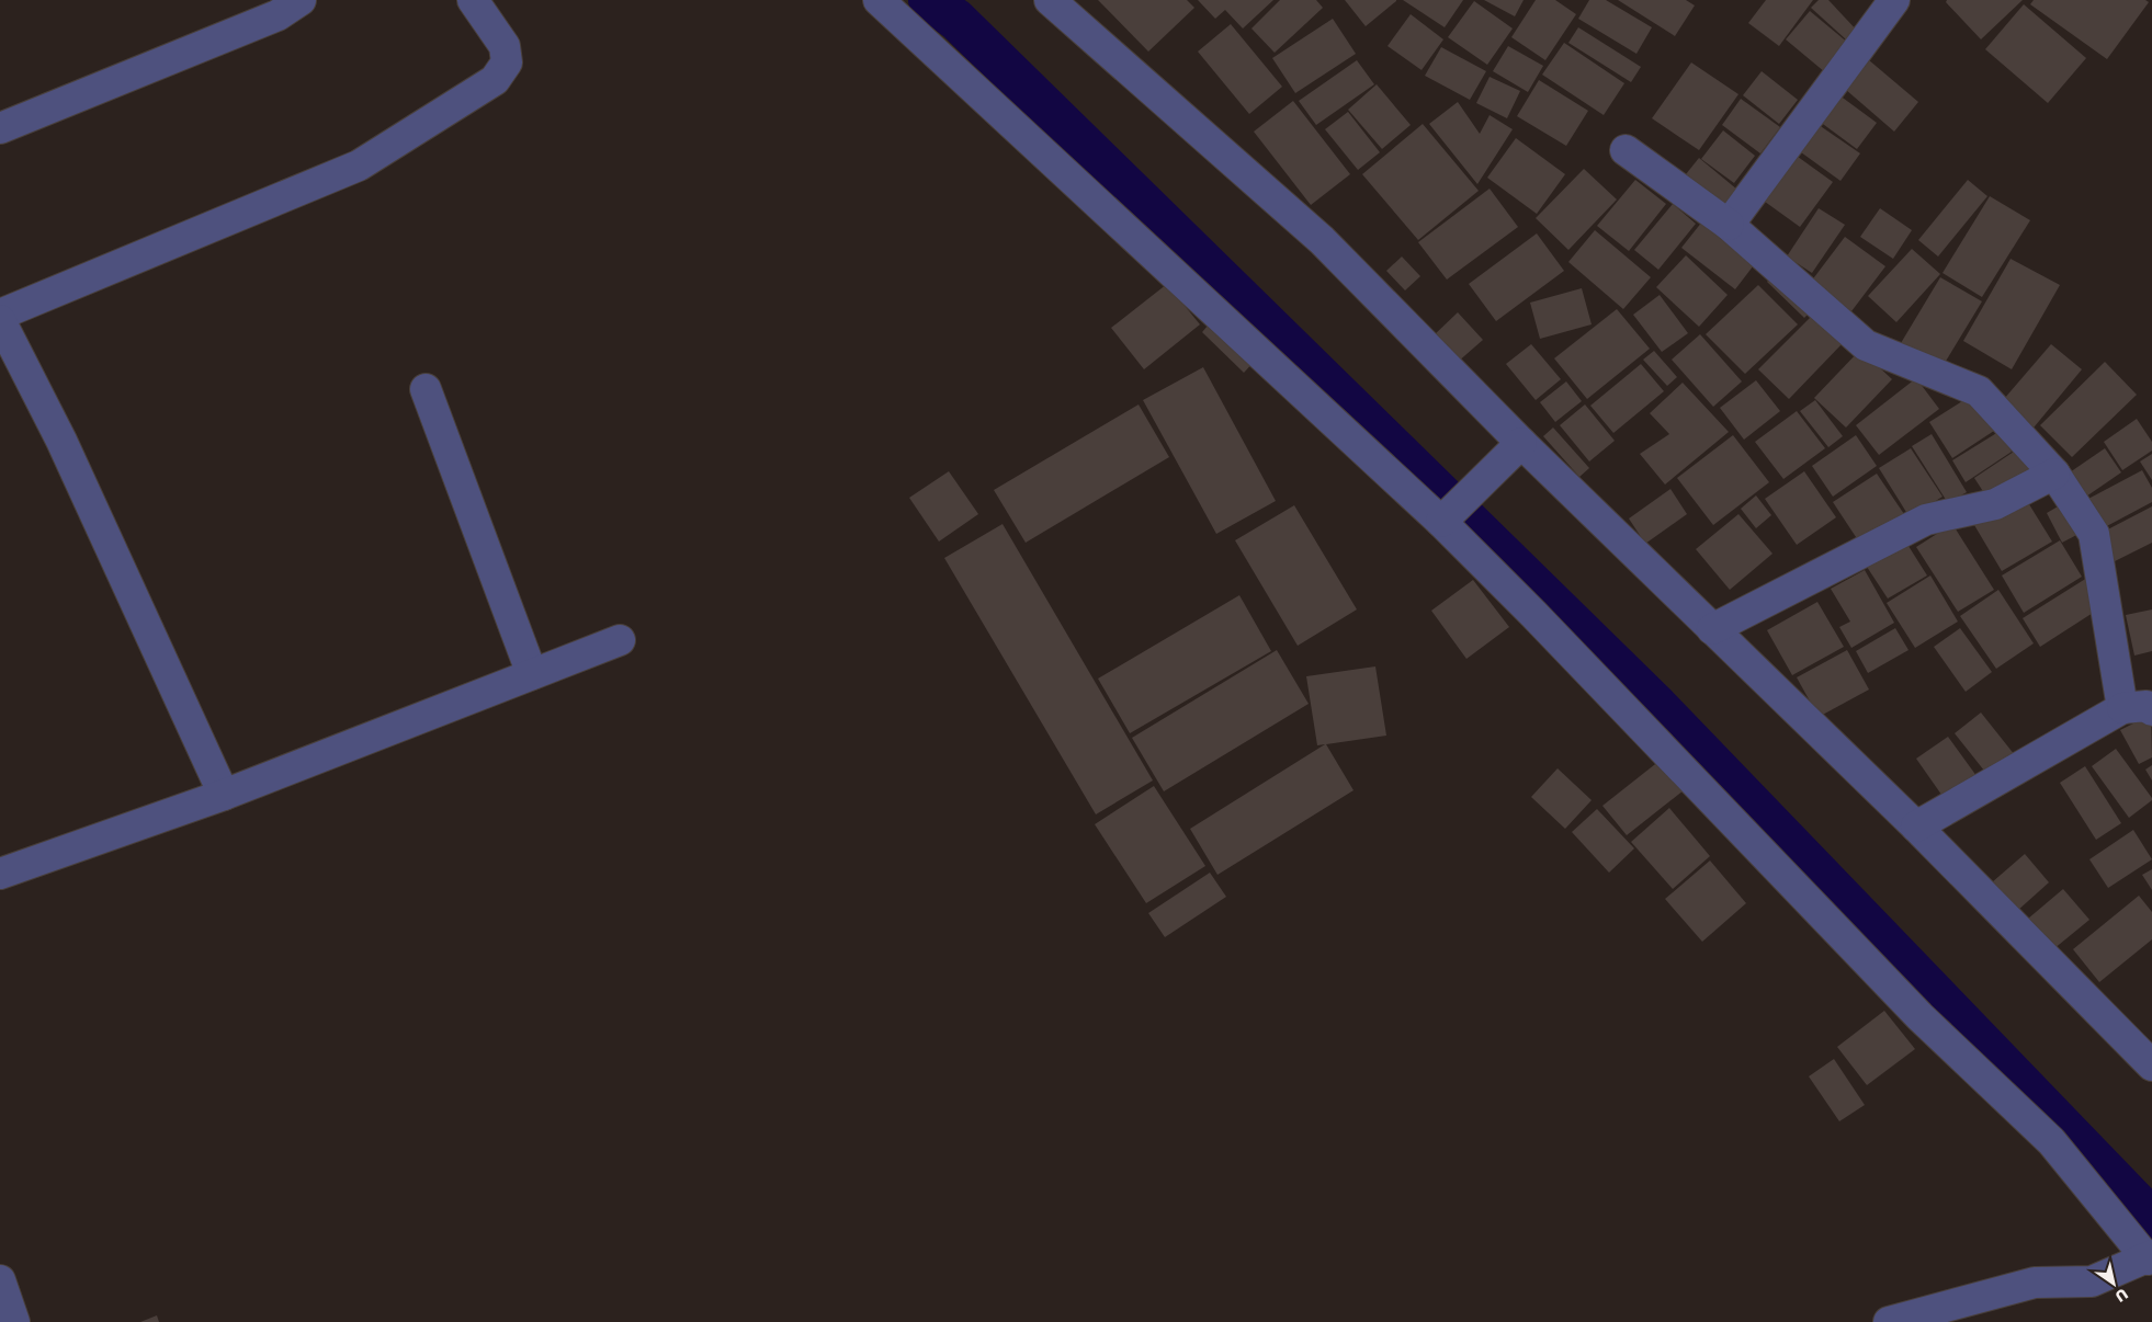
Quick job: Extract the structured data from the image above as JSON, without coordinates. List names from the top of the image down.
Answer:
{
  "north": "bottom right"
}
